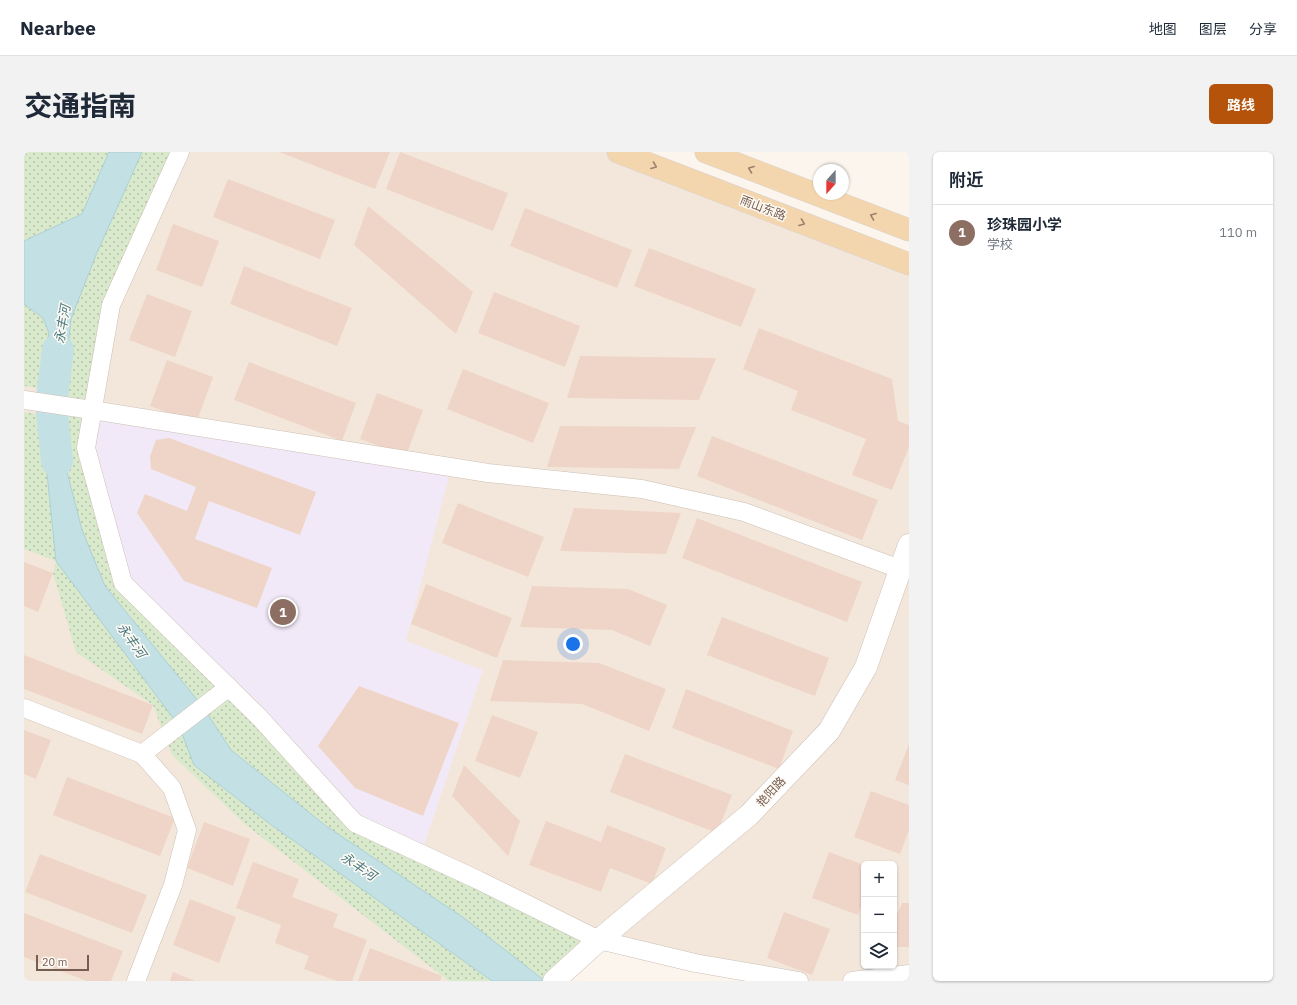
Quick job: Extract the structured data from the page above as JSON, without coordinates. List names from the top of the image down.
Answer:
{
  "streets": {
    "main road": ["雨山东路"],
    "street": ["艳阳路"]
  },
  "water": ["永丰河"],
  "scale_bar": "20 m",
  "north": "bottom",
  "page": {
    "header": "Nearbee",
    "nav": ["地图", "图层", "分享"],
    "title": "交通指南",
    "buttons": "路线",
    "heading": "附近",
    "list": [
      {
        "mark": "1",
        "name": "珍珠园小学",
        "note": "学校",
        "value": "110 m"
      }
    ],
    "pins": "1",
    "map_buttons": ["+", "−"],
    "scale": "20 m"
  }
}
